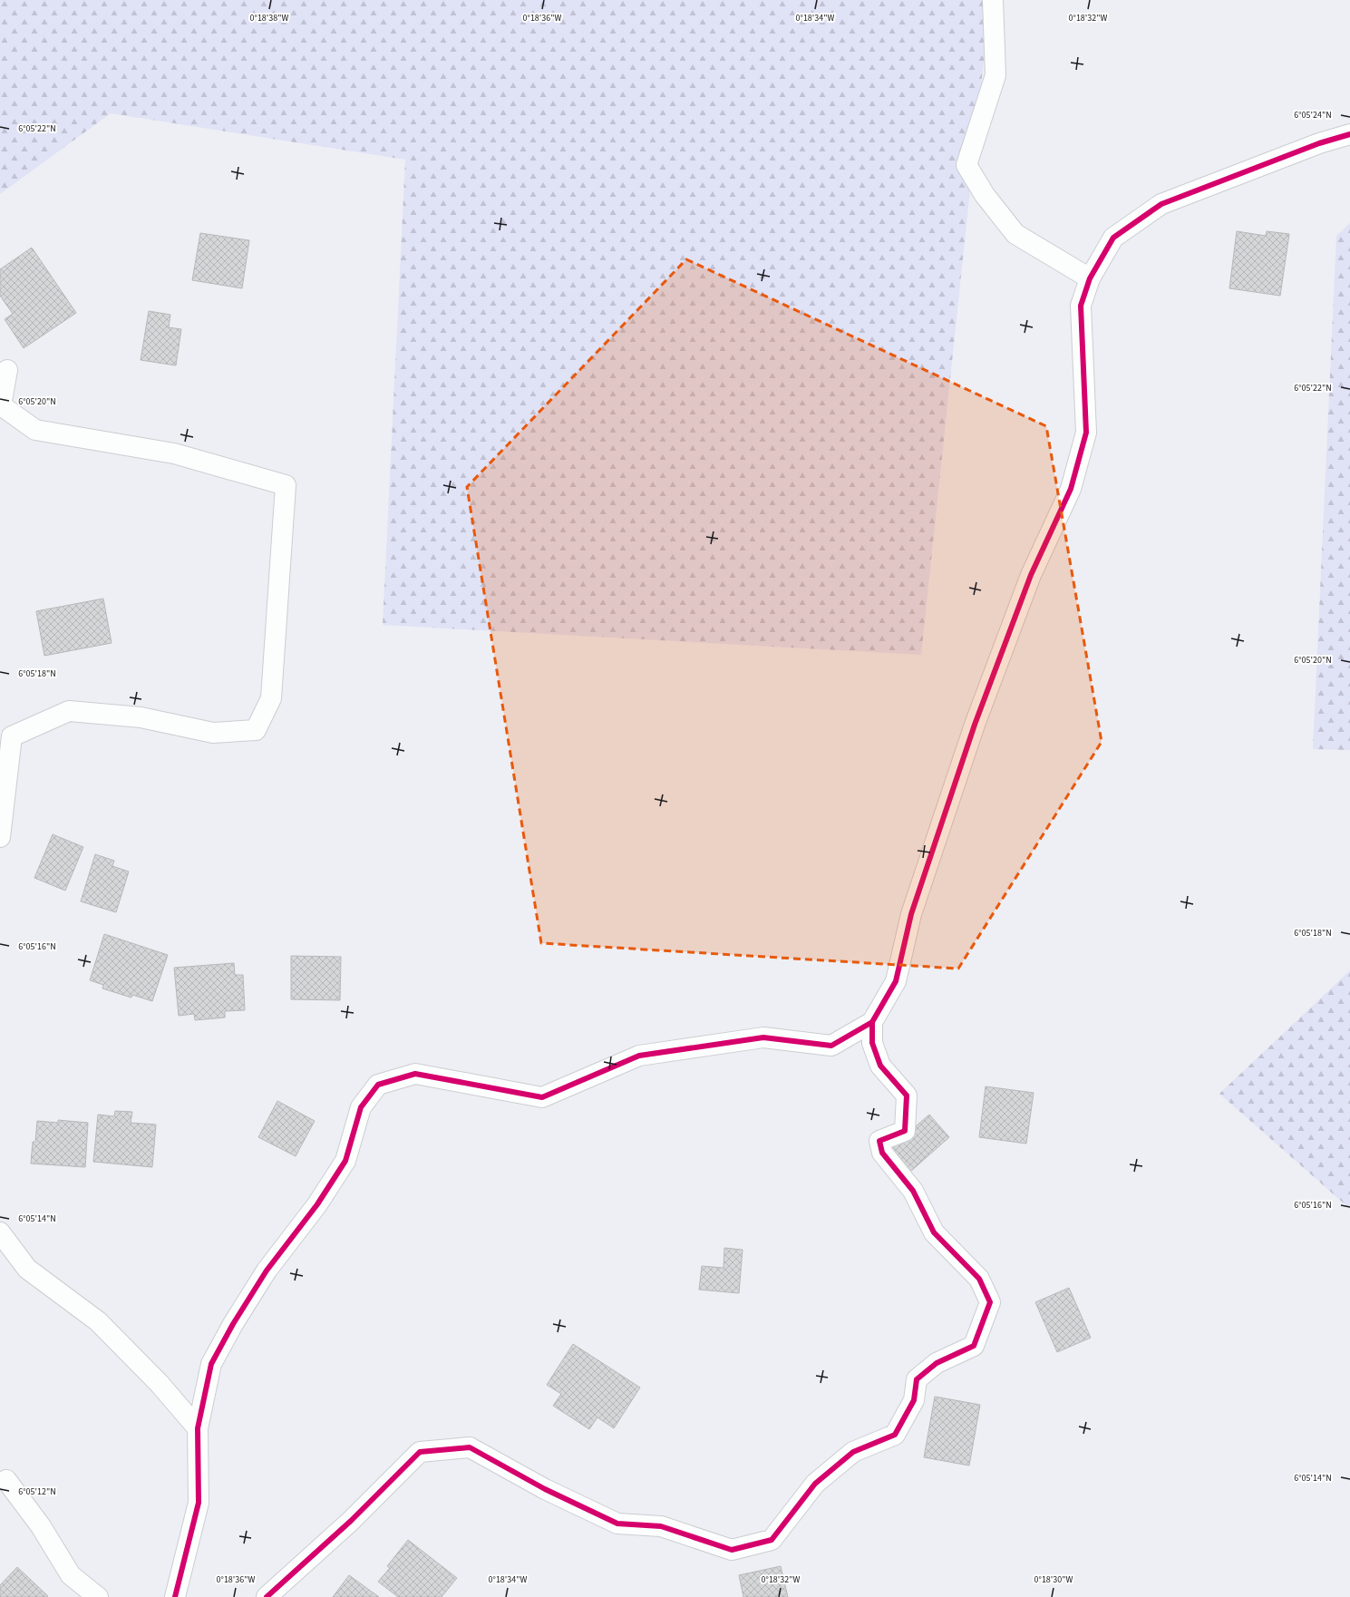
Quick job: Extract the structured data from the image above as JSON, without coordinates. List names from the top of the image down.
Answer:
{
  "coordinates": [
    "0°18'38\"W",
    "0°18'36\"W",
    "0°18'34\"W",
    "0°18'32\"W",
    "6°05'24\"N",
    "6°05'22\"N",
    "6°05'20\"N",
    "6°05'18\"N",
    "6°05'16\"N",
    "6°05'14\"N",
    "6°05'12\"N",
    "0°18'30\"W"
  ]
}
